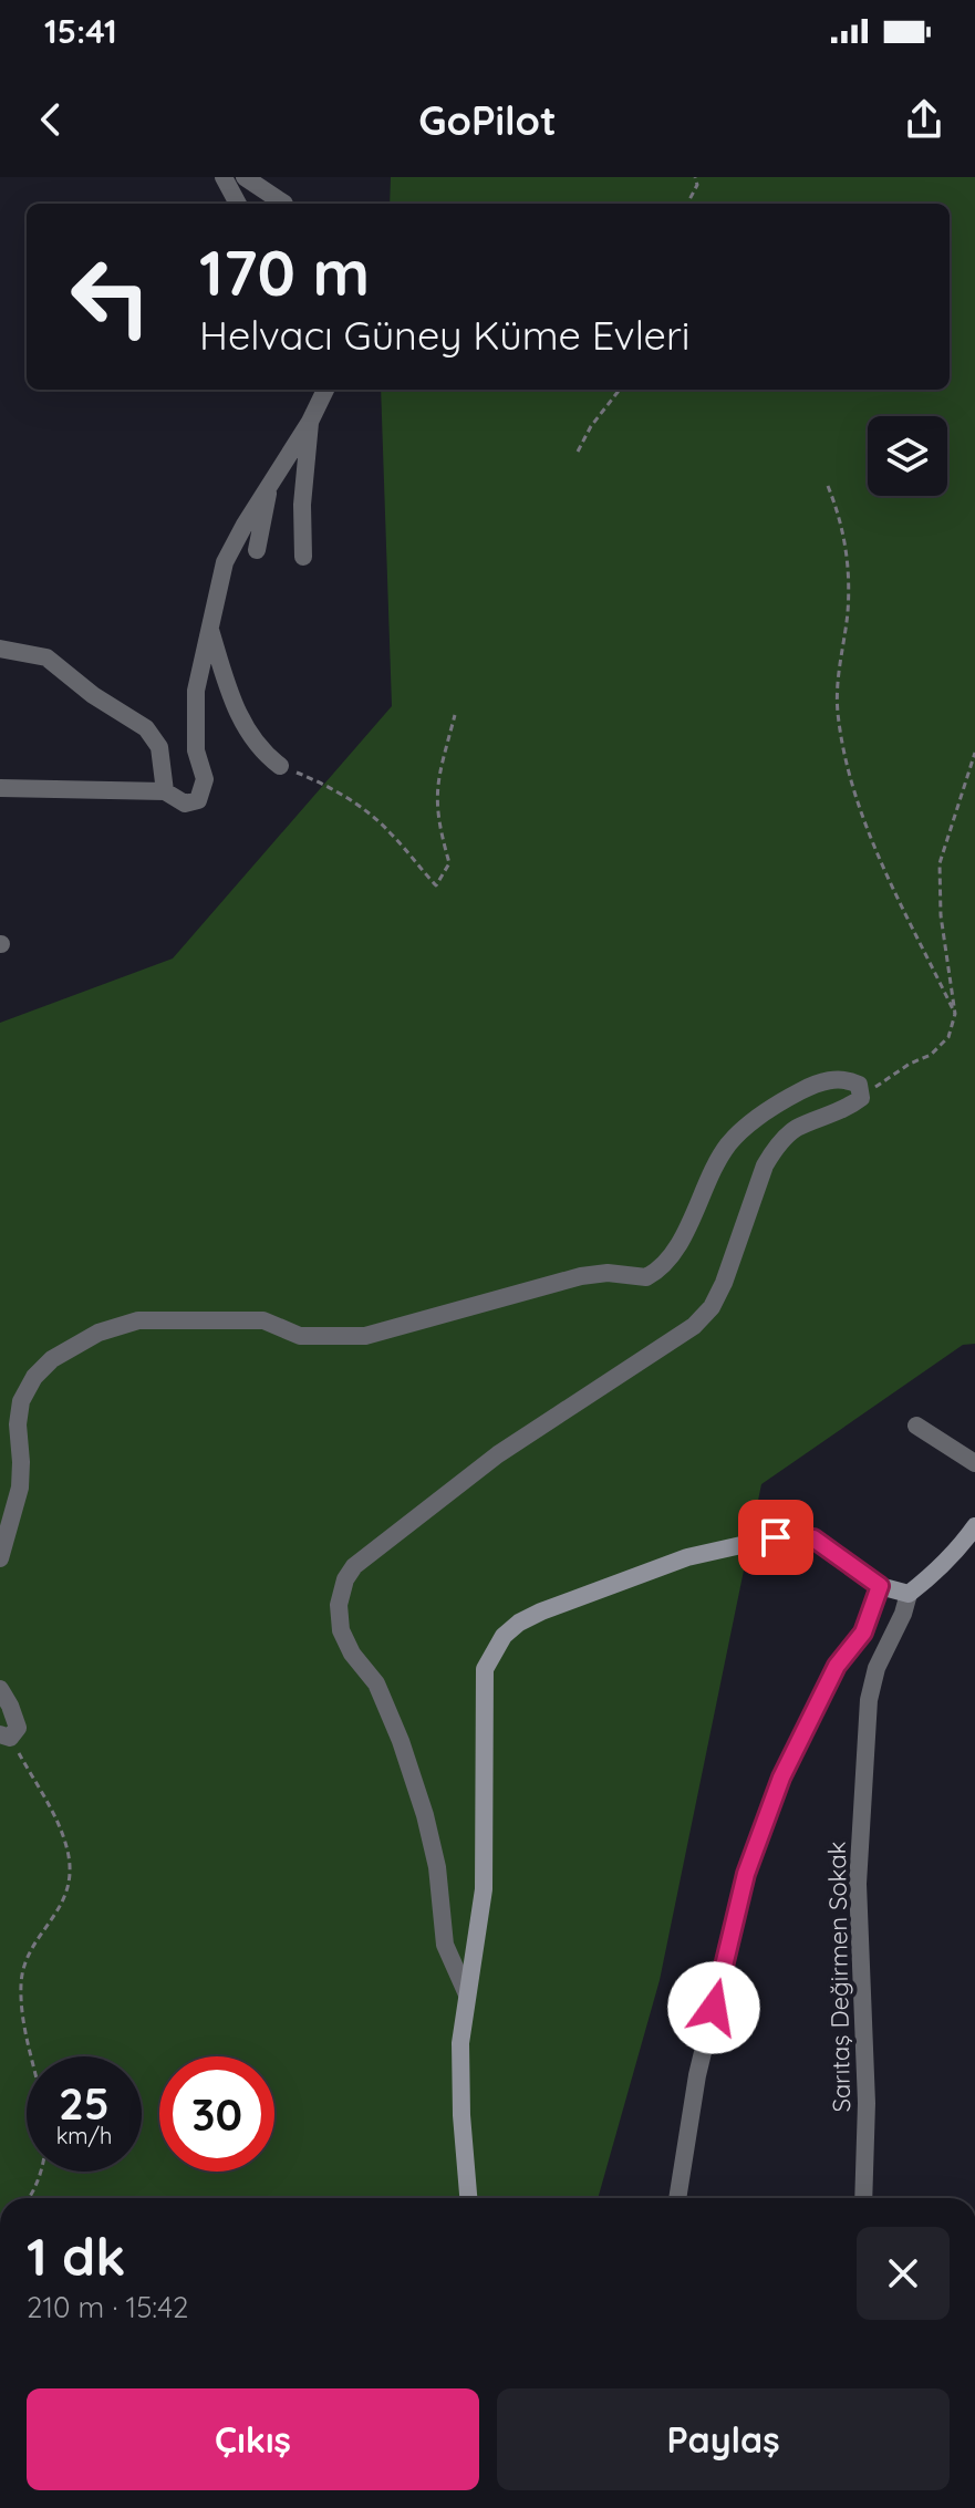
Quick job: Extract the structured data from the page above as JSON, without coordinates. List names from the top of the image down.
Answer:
{
  "streets": {
    "street": ["Sarıtaş Değirmen Sokak"]
  },
  "page": {
    "status": "15:41",
    "header": "GoPilot",
    "turn": ["170 m", "Helvacı Güney Küme Evleri"],
    "speed": "25 km/h",
    "limit": "30",
    "heading": ["1 dk", "210 m · 15:42"],
    "buttons": ["Çıkış", "Paylaş"]
  }
}
